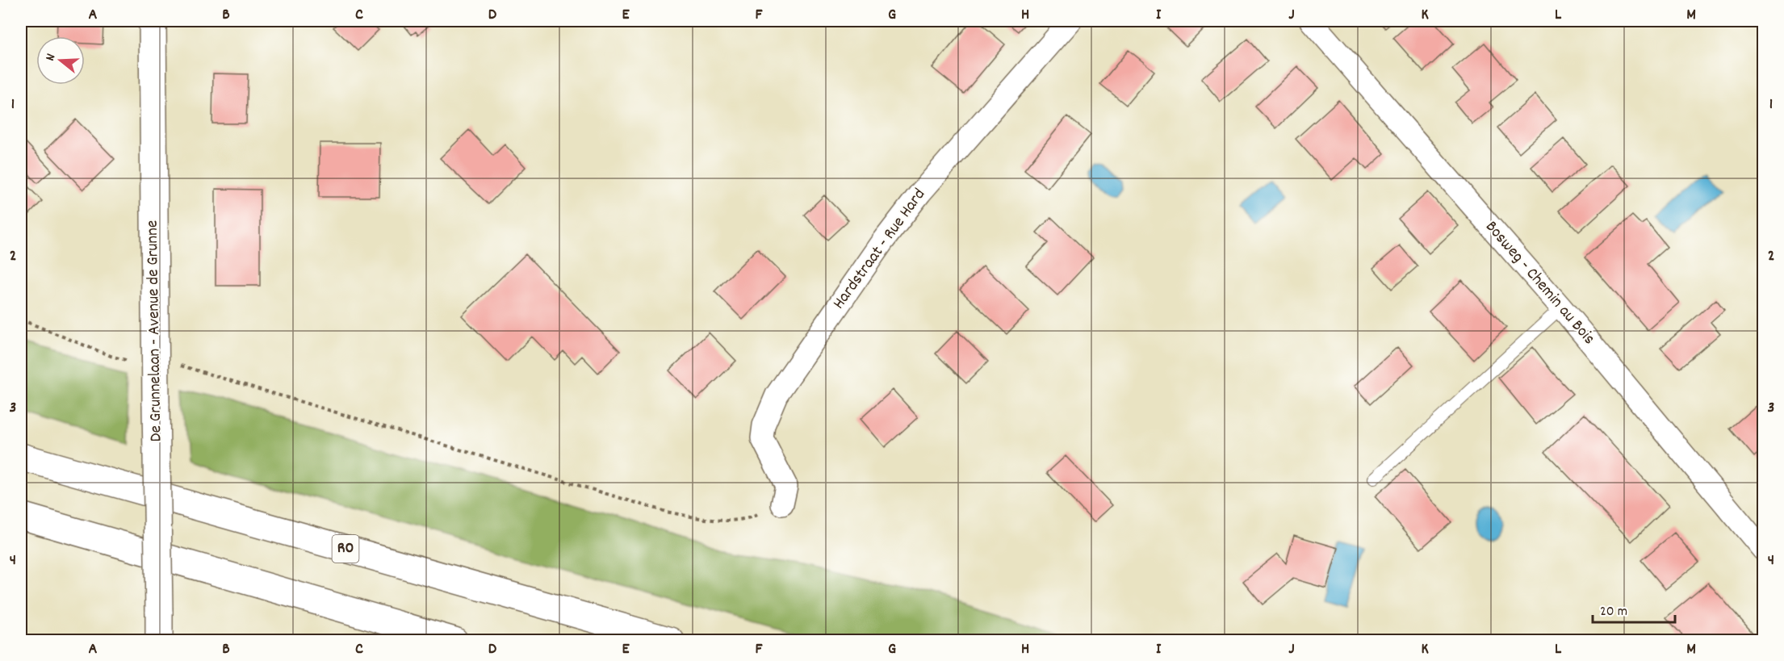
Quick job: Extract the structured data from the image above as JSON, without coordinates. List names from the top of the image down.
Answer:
{
  "streets": {
    "main road": ["De Grunnelaan - Avenue de Grunne", "R0"],
    "street": ["Hardstraat - Rue Hard", "Bosweg - Chemin au Bois"]
  },
  "scale_bar": "20 m",
  "north": "left",
  "grid": {
    "columns": [
      "A",
      "B",
      "C",
      "D",
      "E",
      "F",
      "G",
      "H",
      "I",
      "J",
      "K",
      "L",
      "M"
    ],
    "rows": [
      "1",
      "2",
      "3",
      "4"
    ]
  }
}
